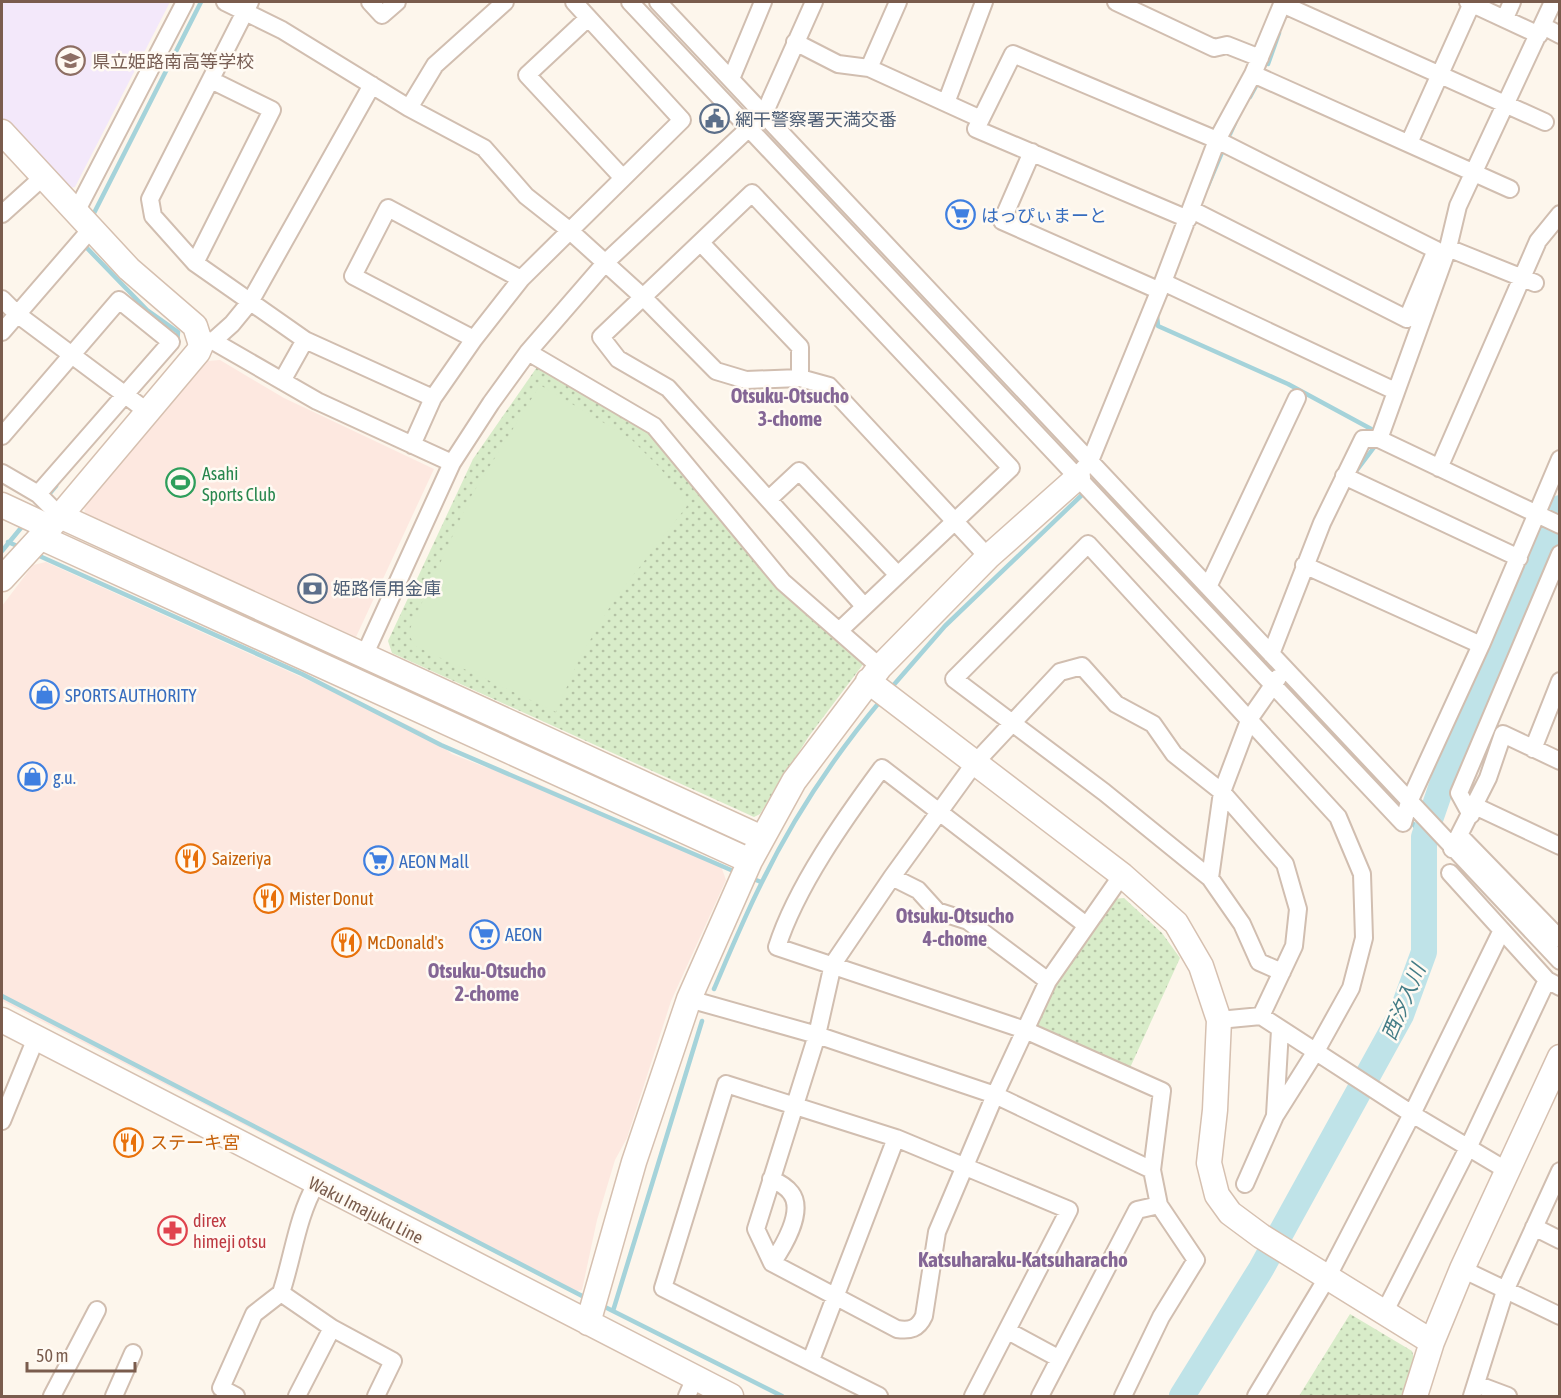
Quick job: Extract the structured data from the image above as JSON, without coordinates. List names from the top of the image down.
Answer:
{
  "streets": {
    "street": ["Waku Imajuku Line"]
  },
  "districts": [
    "Otsuku-Otsucho 3-chome",
    "Otsuku-Otsucho 4-chome",
    "Otsuku-Otsucho 2-chome",
    "Katsuharaku-Katsuharacho"
  ],
  "water": ["西汐入川"],
  "places": {
    "school or university": ["県立姫路南高等学校"],
    "public building": ["網干警察署天満交番"],
    "supermarket": ["はっぴぃまーと", "AEON Mall", "AEON"],
    "sports": ["Asahi Sports Club"],
    "bank": ["姫路信用金庫"],
    "shop": ["SPORTS AUTHORITY", "g.u."],
    "restaurant": [
      "Saizeriya",
      "Mister Donut",
      "McDonald's",
      "ステーキ宮"
    ],
    "pharmacy": ["direx himeji otsu"]
  },
  "scale_bar": "50 m"
}
